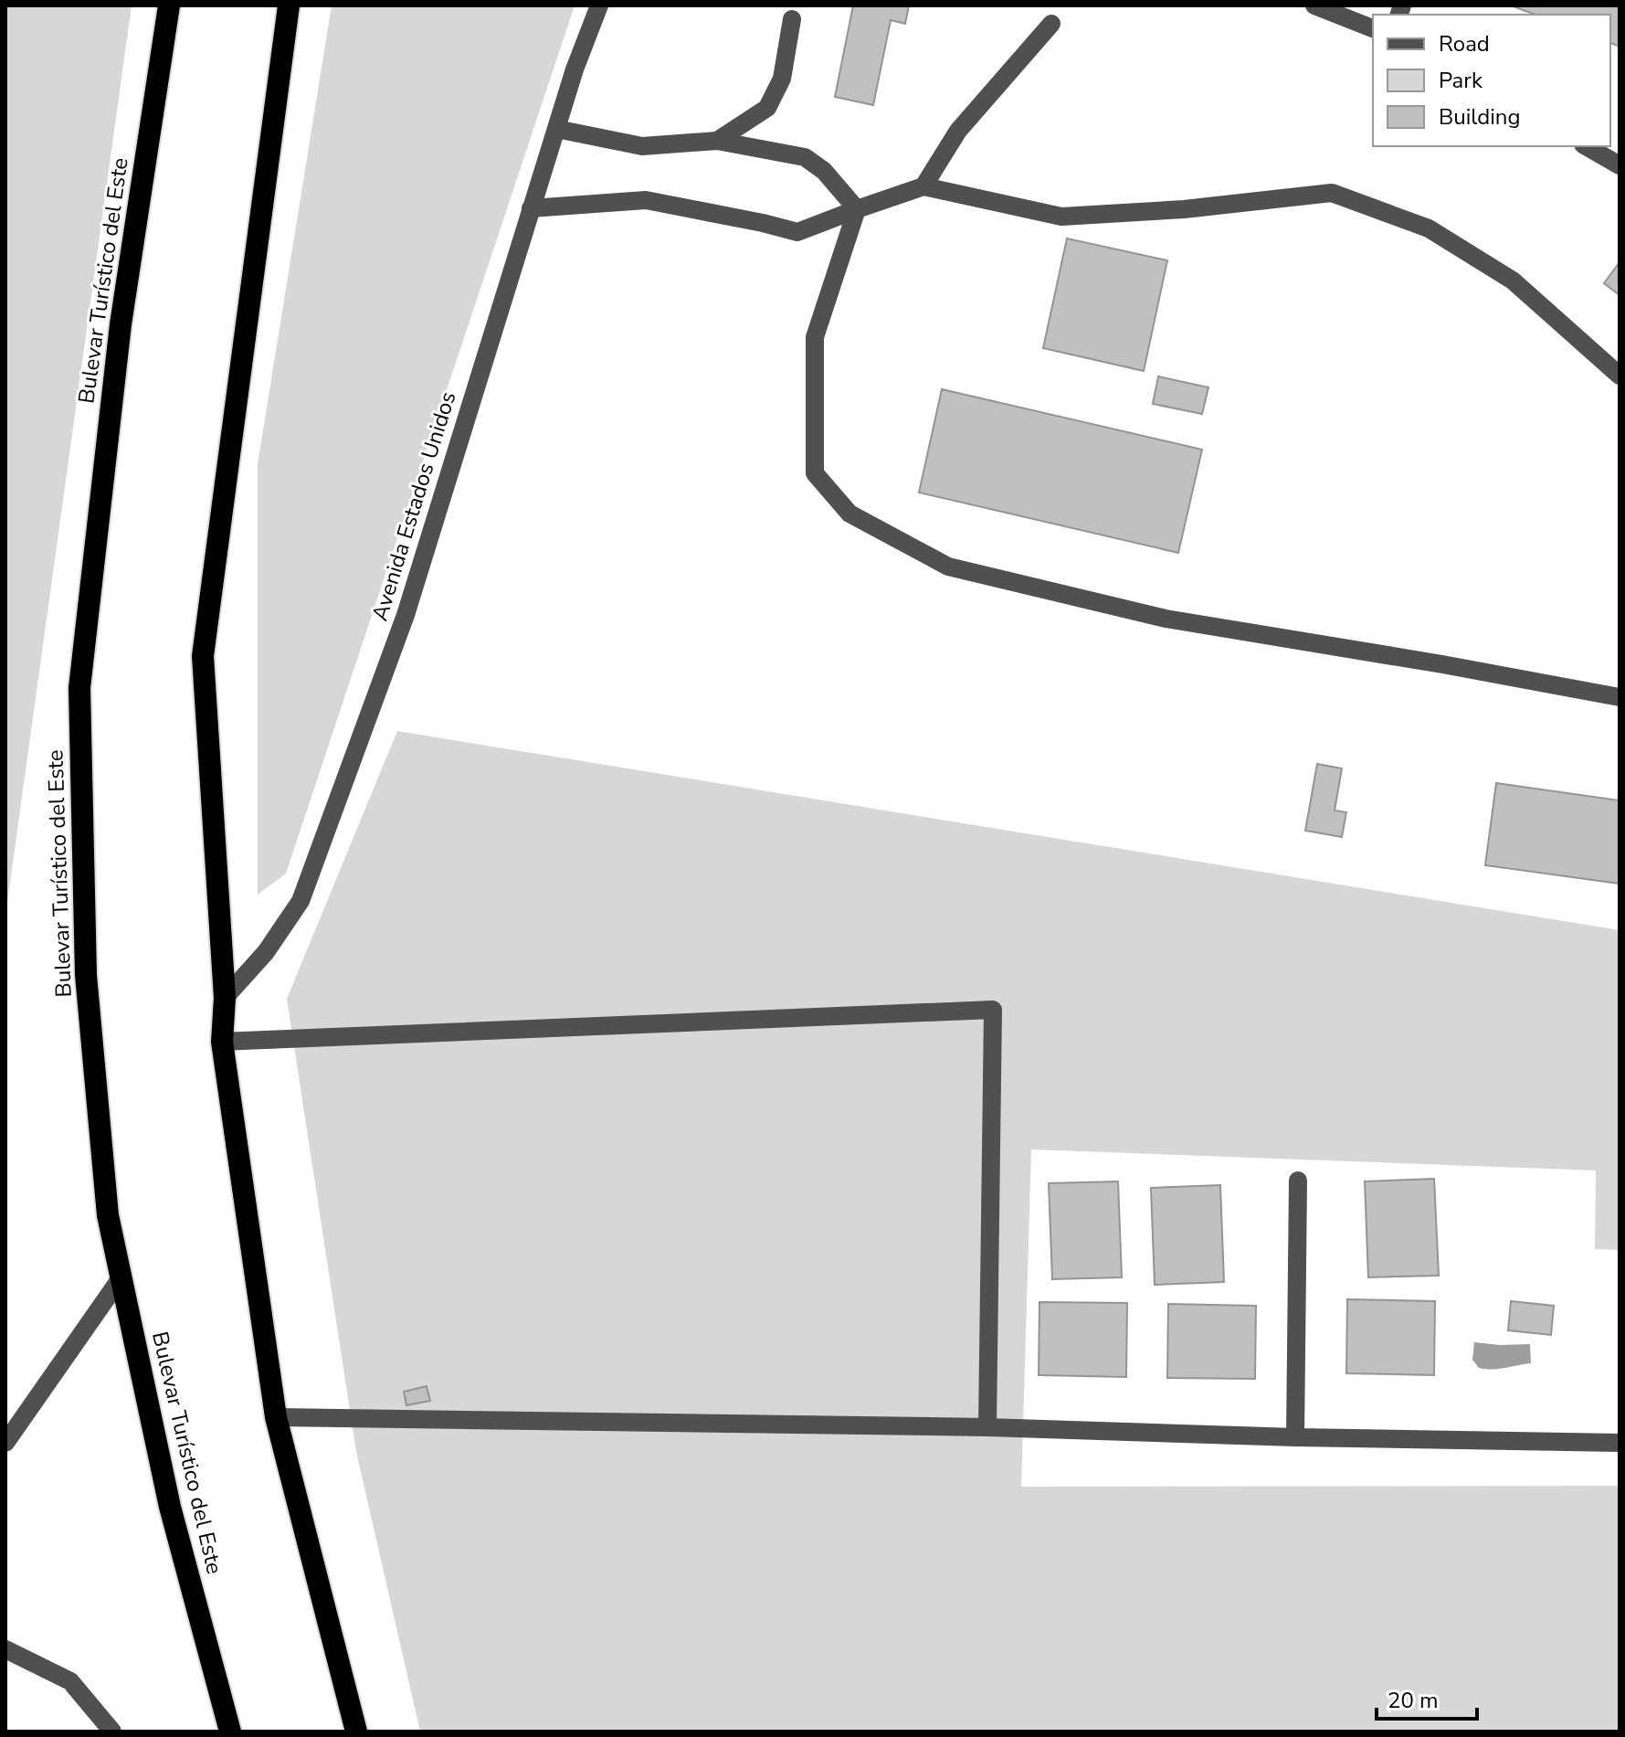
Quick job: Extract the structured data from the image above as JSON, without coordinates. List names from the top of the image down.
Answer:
{
  "streets": {
    "highway": ["Bulevar Turístico del Este"],
    "street": ["Avenida Estados Unidos"]
  },
  "legend": ["Road", "Park", "Building"],
  "scale_bar": "20 m"
}
